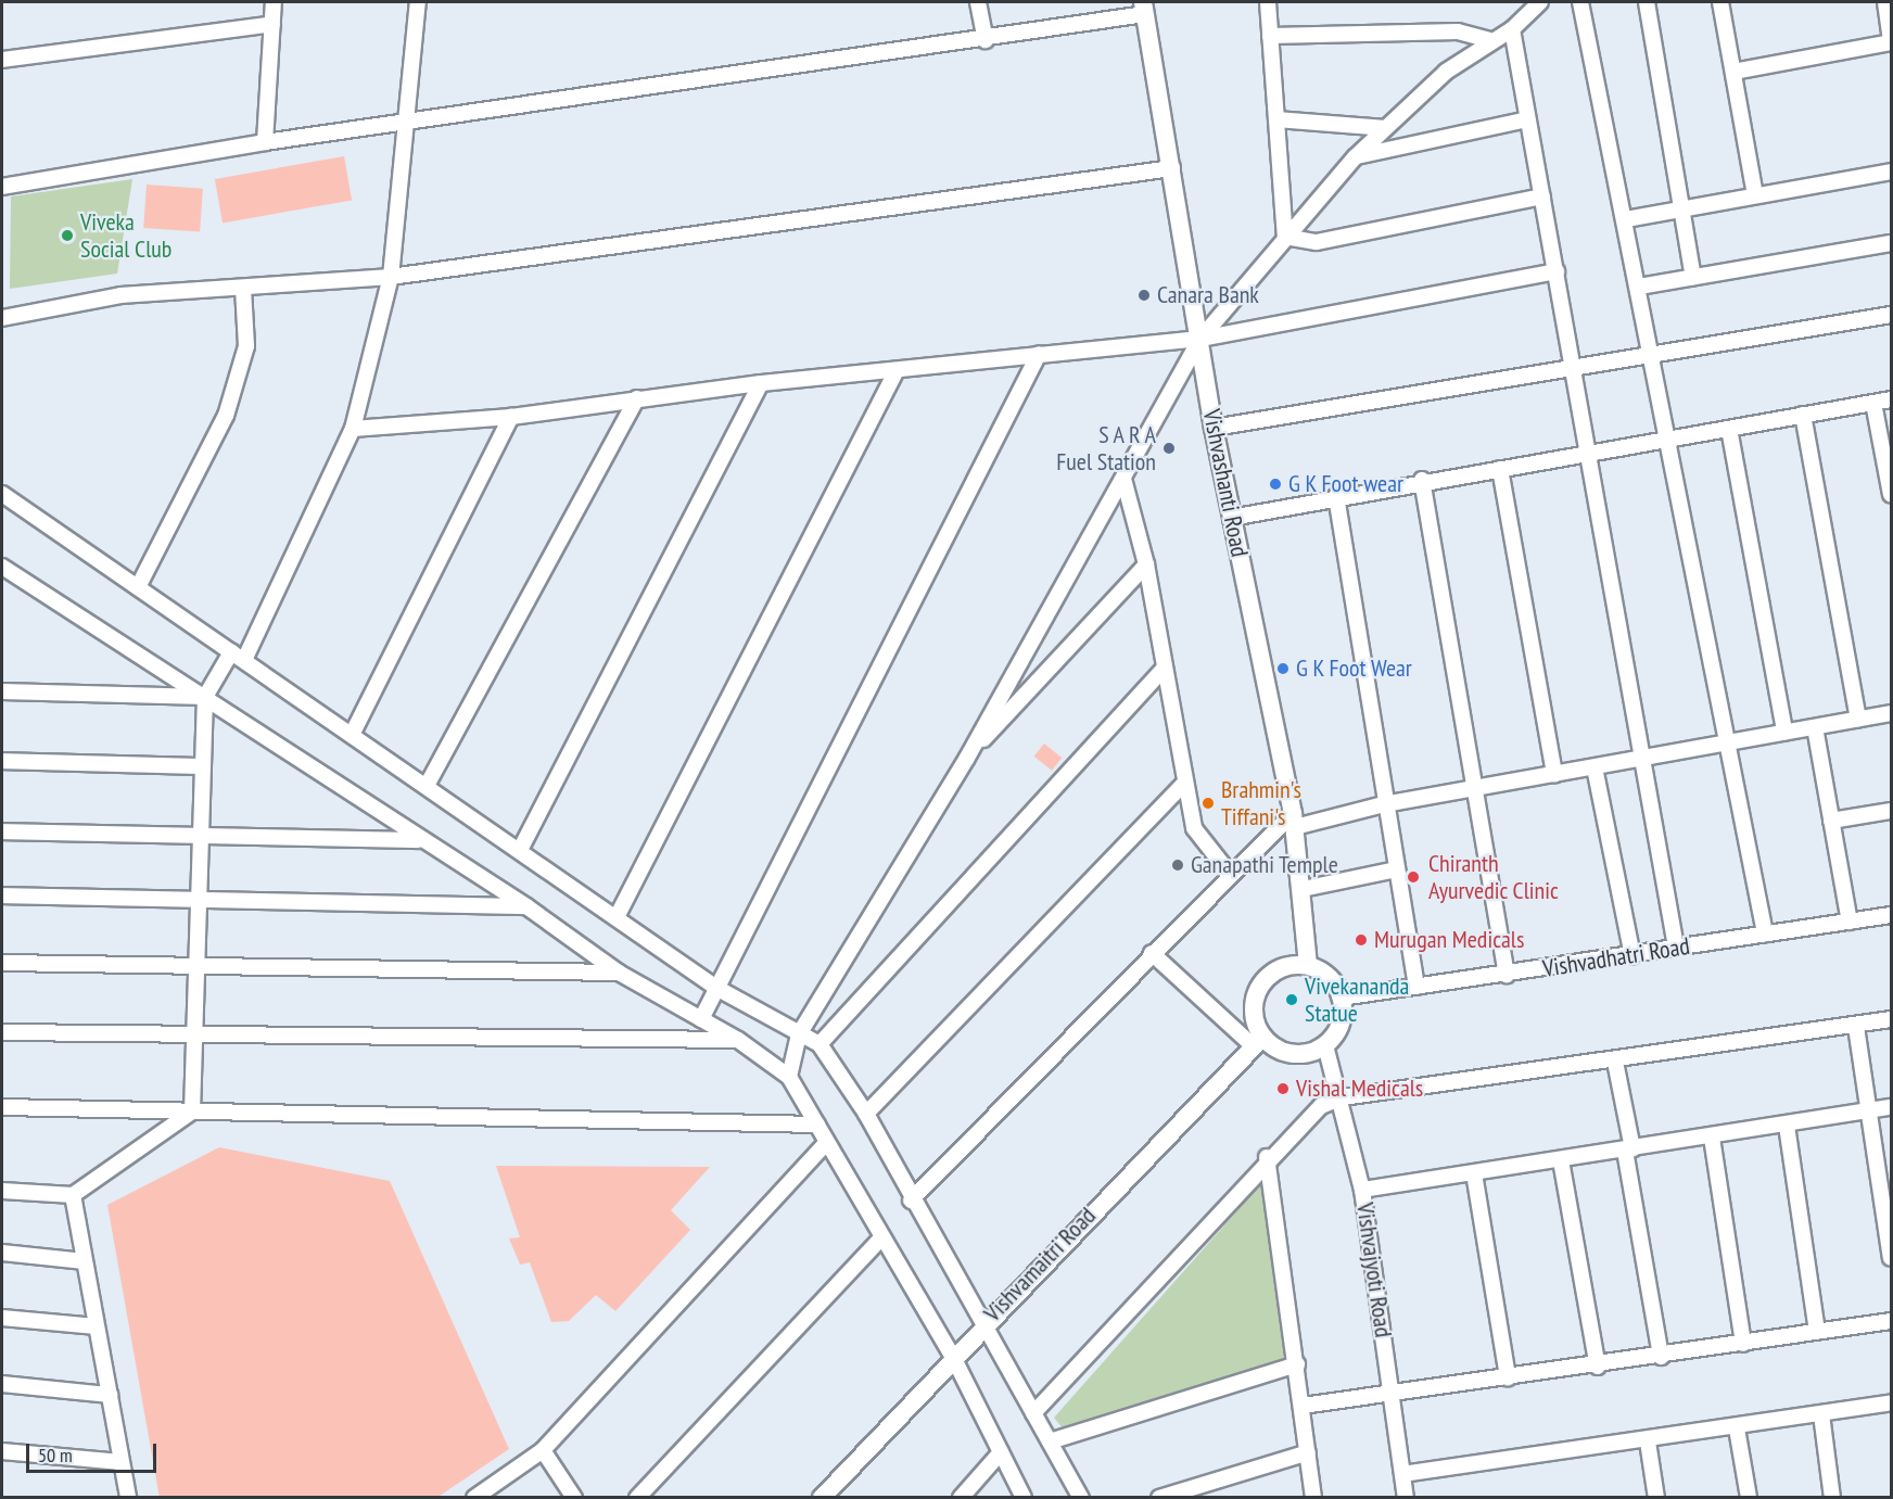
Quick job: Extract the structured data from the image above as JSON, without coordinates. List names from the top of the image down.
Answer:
{
  "streets": {
    "street": [
      "Vishvashanti Road",
      "Vishvadhatri Road",
      "Vishvamaitri Road",
      "Vishvajyoti Road"
    ]
  },
  "crossings": [
    ["Vishvashanti Road", "Vishvadhatri Road"],
    ["Vishvashanti Road", "Vishvamaitri Road"],
    ["Vishvashanti Road", "Vishvajyoti Road"],
    ["Vishvadhatri Road", "Vishvamaitri Road"],
    ["Vishvadhatri Road", "Vishvajyoti Road"],
    ["Vishvamaitri Road", "Vishvajyoti Road"]
  ],
  "places": [
    "Viveka Social Club",
    "Canara Bank",
    "S A R A Fuel Station",
    "G K Foot wear",
    "G K Foot Wear",
    "Brahmin's Tiffani's",
    "Ganapathi Temple",
    "Chiranth Ayurvedic Clinic",
    "Murugan Medicals",
    "Vivekananda Statue",
    "Vishal Medicals"
  ],
  "scale_bar": "50 m"
}
